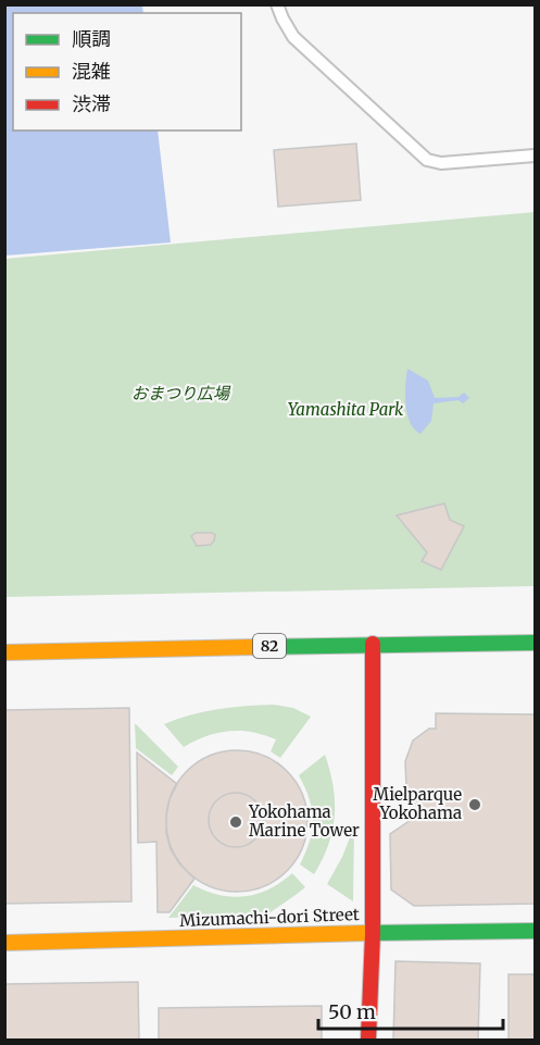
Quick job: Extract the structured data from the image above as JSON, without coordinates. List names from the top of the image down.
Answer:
{
  "streets": {
    "street": ["82", "Mizumachi-dori Street"]
  },
  "parks": ["おまつり広場", "Yamashita Park"],
  "places": ["Mielparque Yokohama", "Yokohama Marine Tower"],
  "legend": ["順調", "混雑", "渋滞"],
  "scale_bar": "50 m"
}
